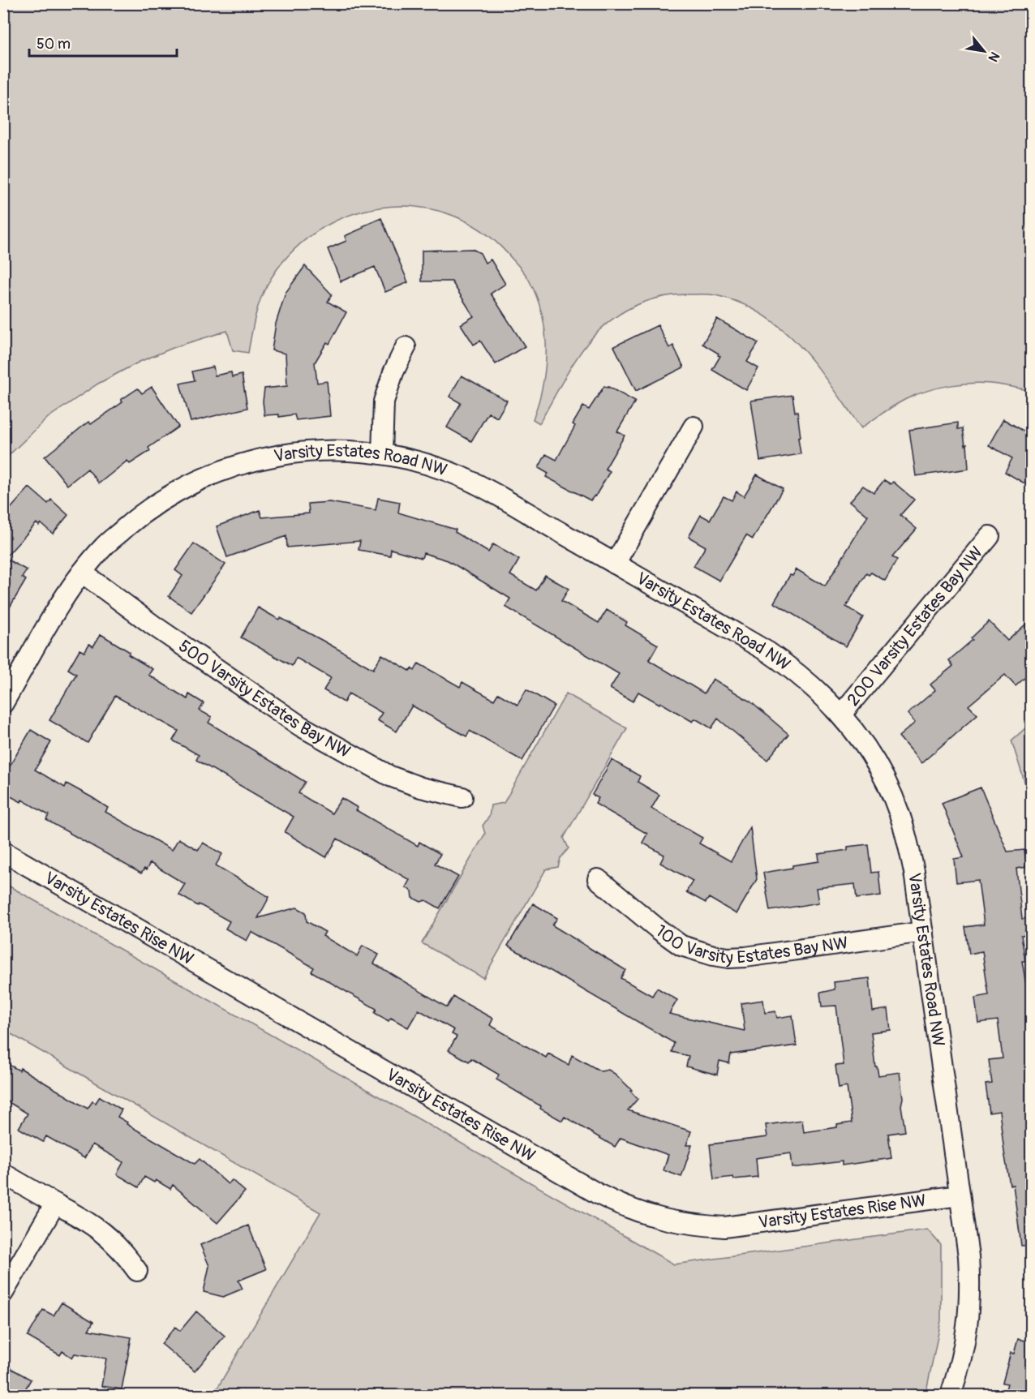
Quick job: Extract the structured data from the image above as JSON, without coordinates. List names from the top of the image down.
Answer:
{
  "streets": {
    "street": [
      "Varsity Estates Road NW",
      "200 Varsity Estates Bay NW",
      "500 Varsity Estates Bay NW",
      "Varsity Estates Rise NW",
      "100 Varsity Estates Bay NW"
    ]
  },
  "crossings": [
    ["Varsity Estates Road NW", "200 Varsity Estates Bay NW"],
    ["Varsity Estates Road NW", "500 Varsity Estates Bay NW"],
    ["Varsity Estates Road NW", "Varsity Estates Rise NW"],
    ["Varsity Estates Road NW", "100 Varsity Estates Bay NW"]
  ],
  "scale_bar": "50 m",
  "north": "bottom right"
}
